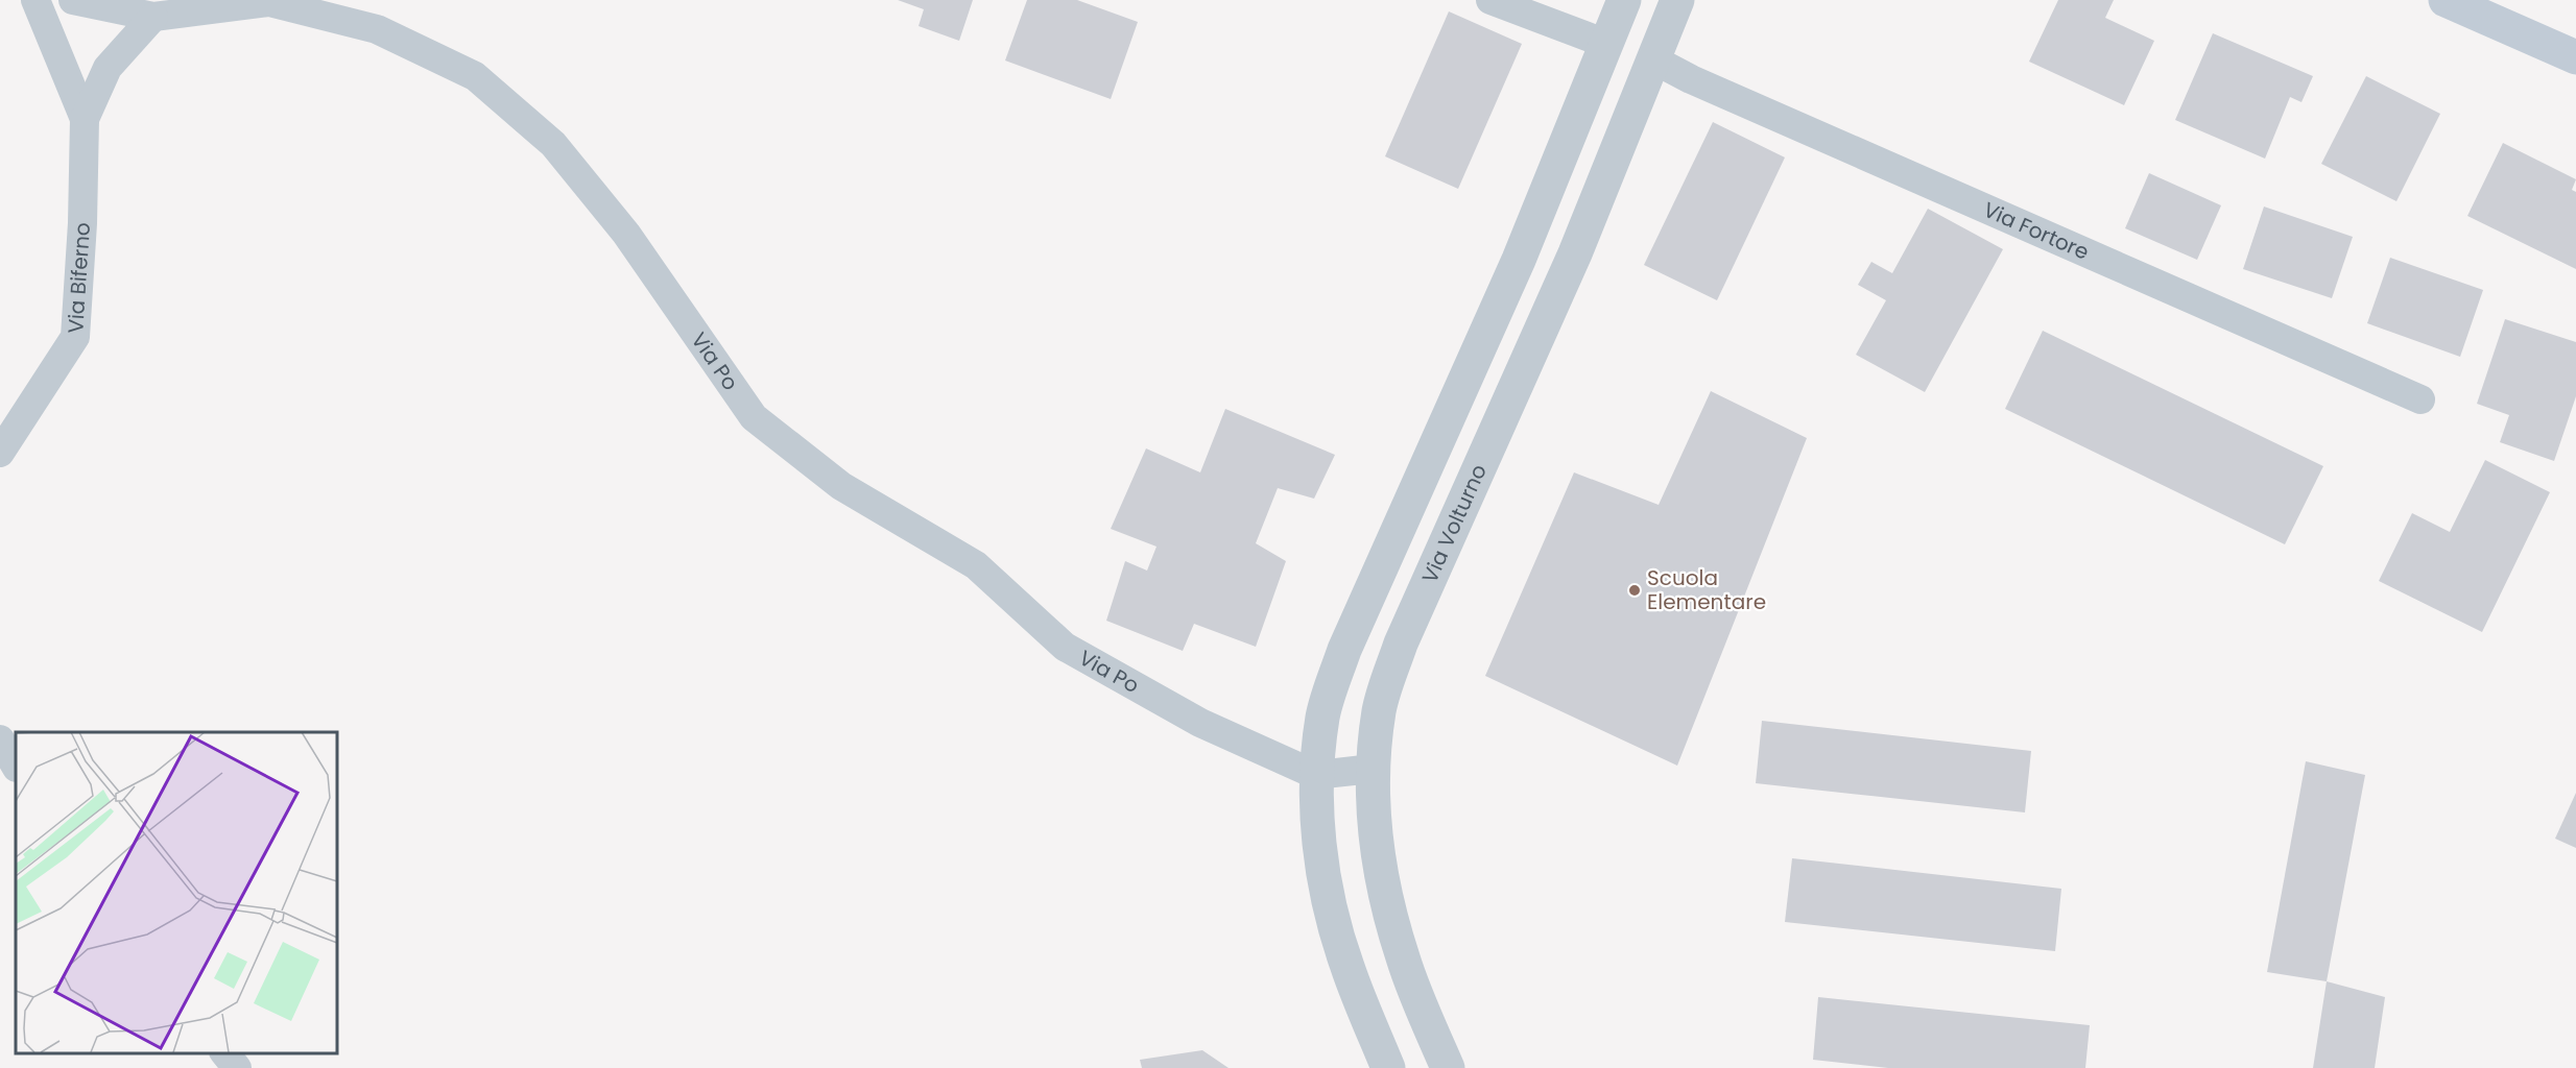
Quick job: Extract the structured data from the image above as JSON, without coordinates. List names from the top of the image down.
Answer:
{
  "streets": {
    "street": [
      "Via Fortore",
      "Via Biferno",
      "Via Po",
      "Via Volturno"
    ]
  },
  "crossings": [
    ["Via Fortore", "Via Volturno"],
    ["Via Biferno", "Via Po"]
  ],
  "places": ["Scuola Elementare"]
}
